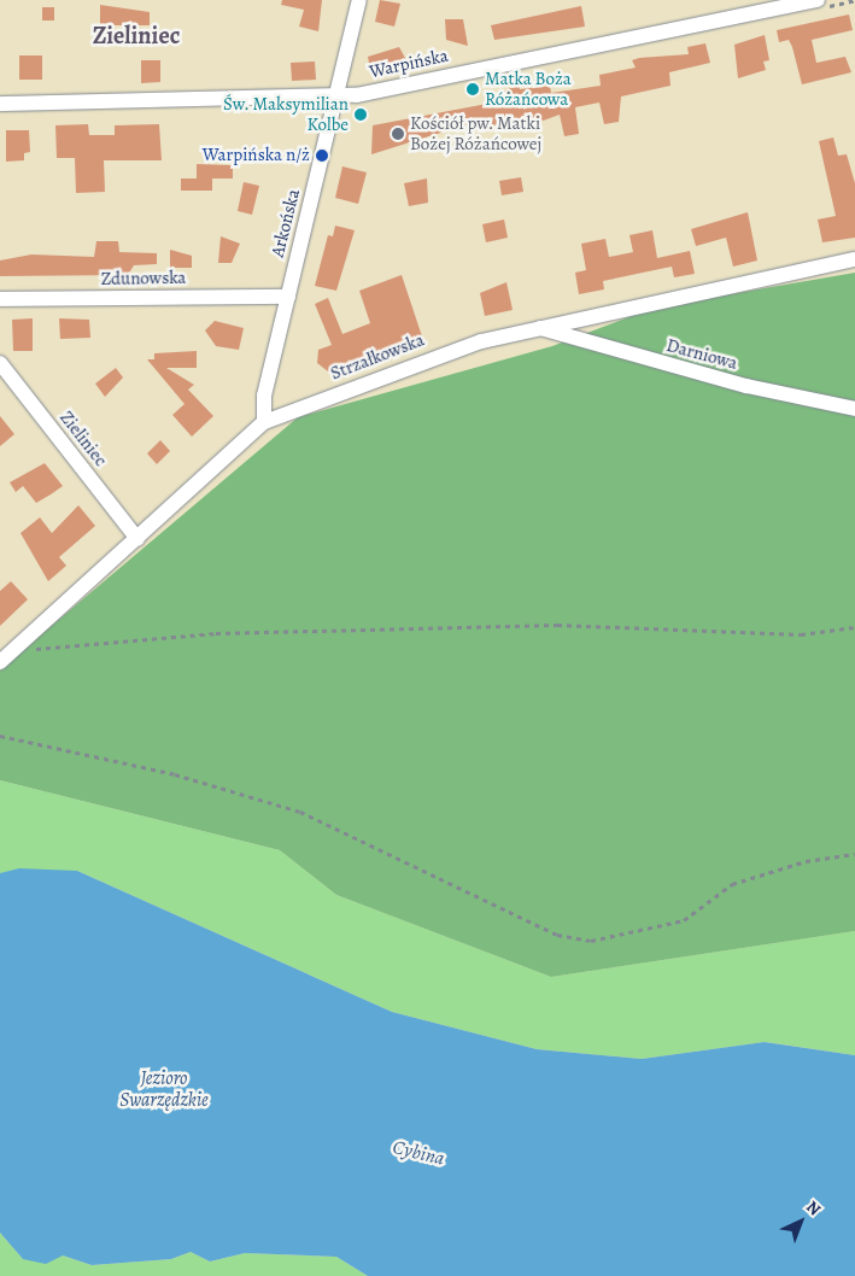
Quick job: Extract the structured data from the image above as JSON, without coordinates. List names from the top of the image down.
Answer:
{
  "streets": {
    "street": [
      "Warpińska",
      "Arkońska",
      "Zdunowska",
      "Darniowa",
      "Strzałkowska",
      "Zieliniec"
    ]
  },
  "crossings": [
    ["Warpińska", "Arkońska"],
    ["Arkońska", "Zdunowska"],
    ["Arkońska", "Strzałkowska"],
    ["Darniowa", "Strzałkowska"],
    ["Strzałkowska", "Zieliniec"]
  ],
  "districts": ["Zieliniec"],
  "water": ["Jezioro Swarzędzkie", "Cybina"],
  "places": [
    "Matka Boża Różańcowa",
    "Św. Maksymilian Kolbe",
    "Kościół pw. Matki Bożej Różańcowej",
    "Warpińska n/ż"
  ],
  "north": "top right"
}
